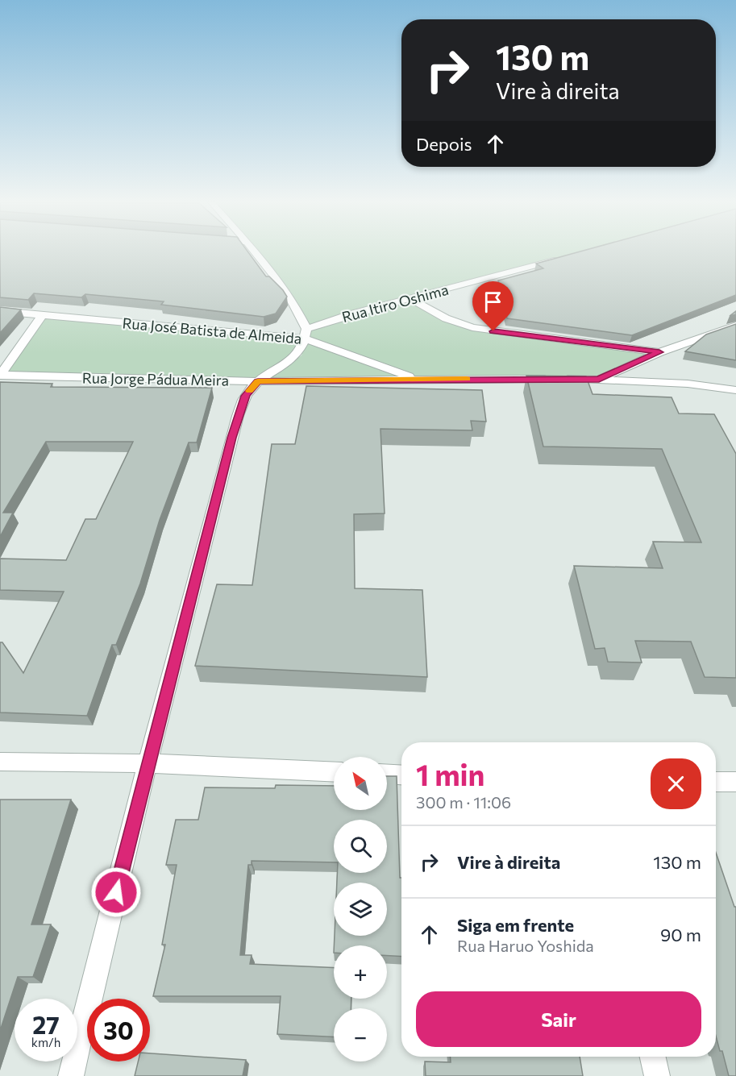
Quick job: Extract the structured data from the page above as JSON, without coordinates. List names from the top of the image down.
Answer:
{
  "streets": {
    "street": ["Rua Itiro Oshima", "Rua José Batista de Almeida", "Rua Jorge Pádua Meira"]
  },
  "crossings": [
    ["Rua Itiro Oshima", "Rua José Batista de Almeida"],
    ["Rua José Batista de Almeida", "Rua Jorge Pádua Meira"]
  ],
  "north": "top left",
  "page": {
    "turn": ["130 m", "Vire à direita"],
    "then": "Depois",
    "heading": ["1 min", "300 m · 11:06"],
    "map_buttons": ["+", "−"],
    "list": [
      {
        "name": "Vire à direita",
        "value": "130 m"
      },
      {
        "name": "Siga em frente",
        "note": "Rua Haruo Yoshida",
        "value": "90 m"
      }
    ],
    "buttons": "Sair",
    "speed": "27 km/h",
    "limit": "30"
  }
}
